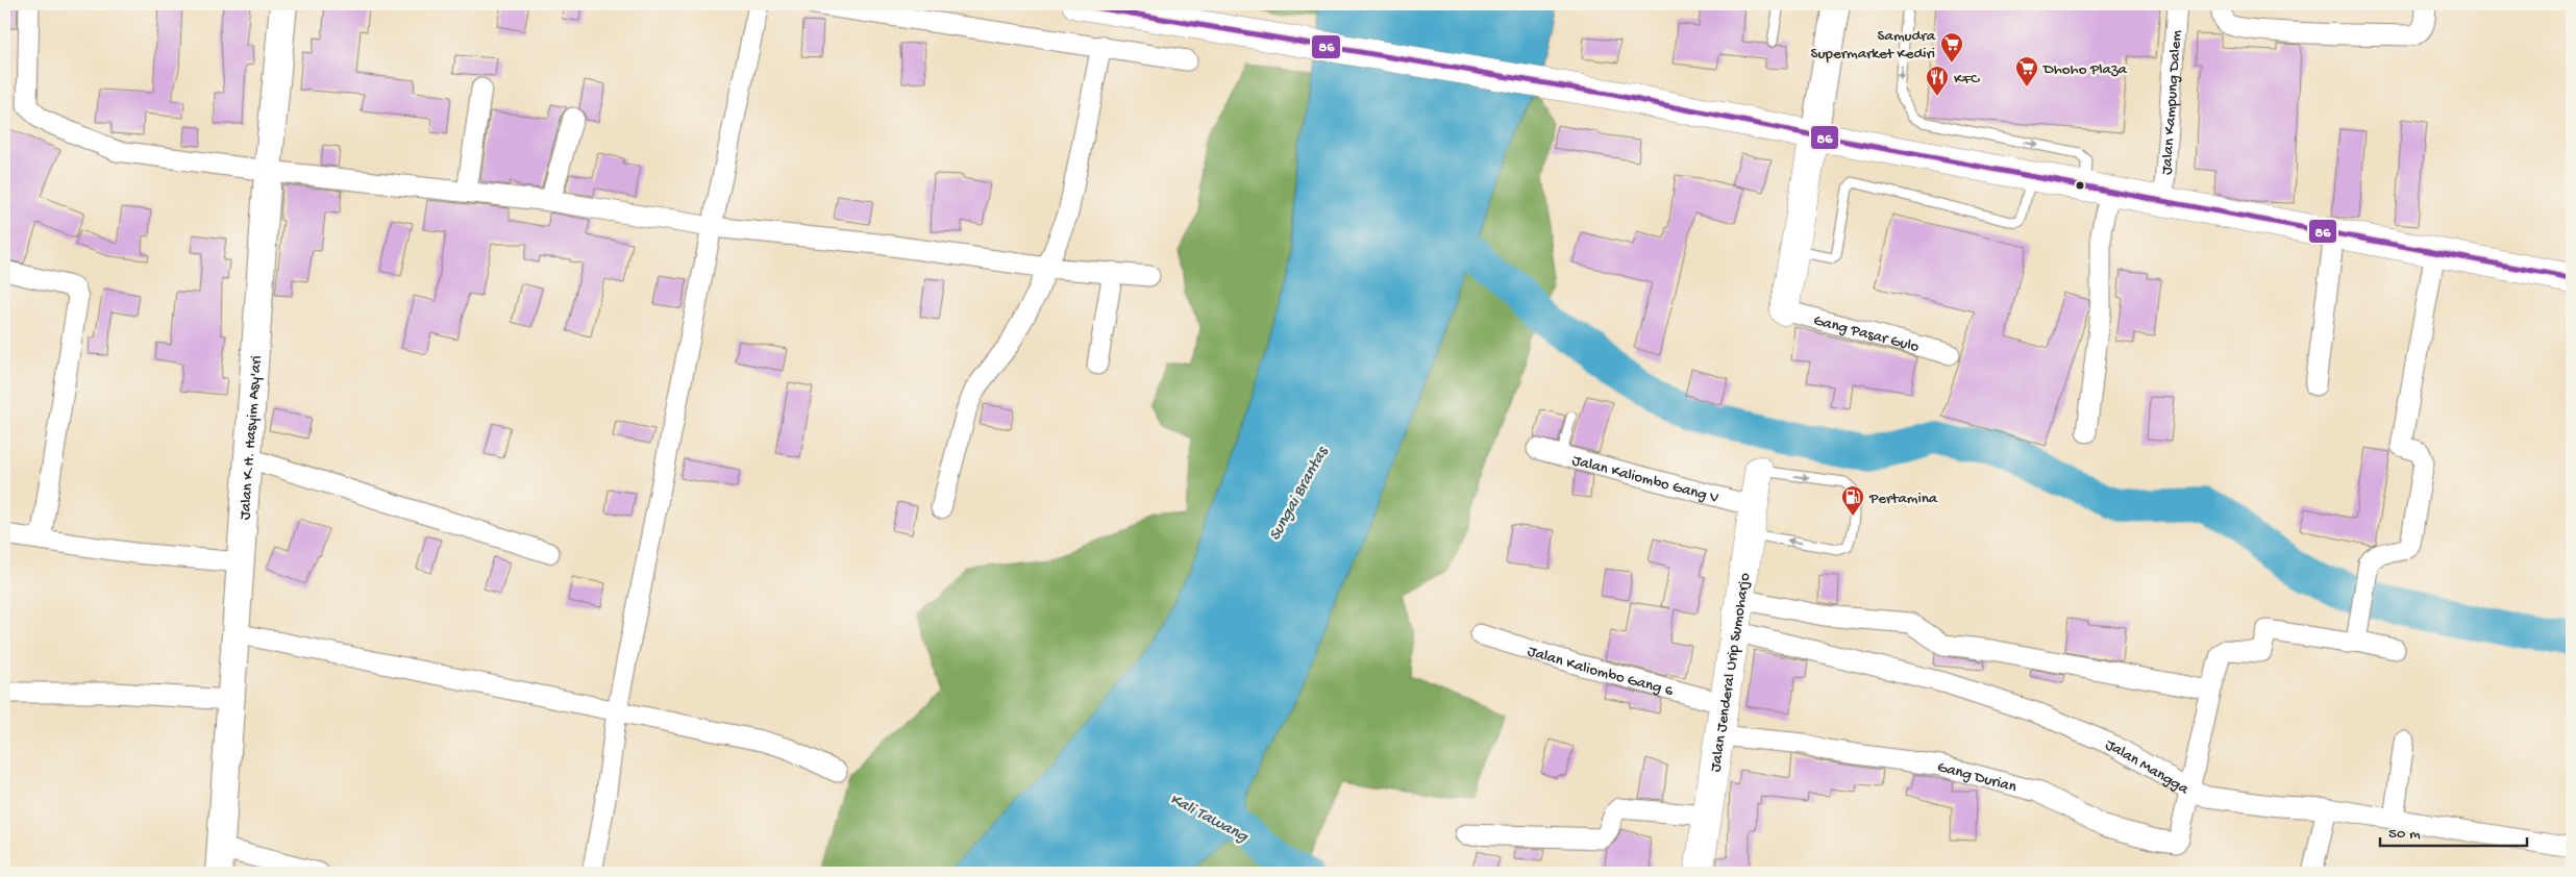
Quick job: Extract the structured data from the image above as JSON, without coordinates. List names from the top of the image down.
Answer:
{
  "streets": {
    "main road": ["Jalan Jenderal Urip Sumoharjo"],
    "street": [
      "Jalan Kampung Dalem",
      "Gang Pasar Gulo",
      "Jalan K.H. Hasyim Asy'ari",
      "Jalan Kaliombo Gang V",
      "Jalan Kaliombo Gang 6",
      "Jalan Mangga",
      "Gang Durian"
    ]
  },
  "crossings": [
    ["Jalan Kaliombo Gang V", "Jalan Jenderal Urip Sumoharjo"],
    ["Jalan Kaliombo Gang 6", "Jalan Jenderal Urip Sumoharjo"],
    ["Jalan Jenderal Urip Sumoharjo", "Jalan Mangga"],
    ["Jalan Jenderal Urip Sumoharjo", "Gang Durian"],
    ["Jalan Mangga", "Gang Durian"]
  ],
  "water": ["Sungai Brantas", "Kali Tawang"],
  "places": {
    "supermarket": ["Samudra Supermarket Kediri", "Dhoho Plaza"],
    "restaurant": ["KFC"],
    "fuel station": ["Pertamina"]
  },
  "lines": ["transit line 86"],
  "scale_bar": "50 m"
}
